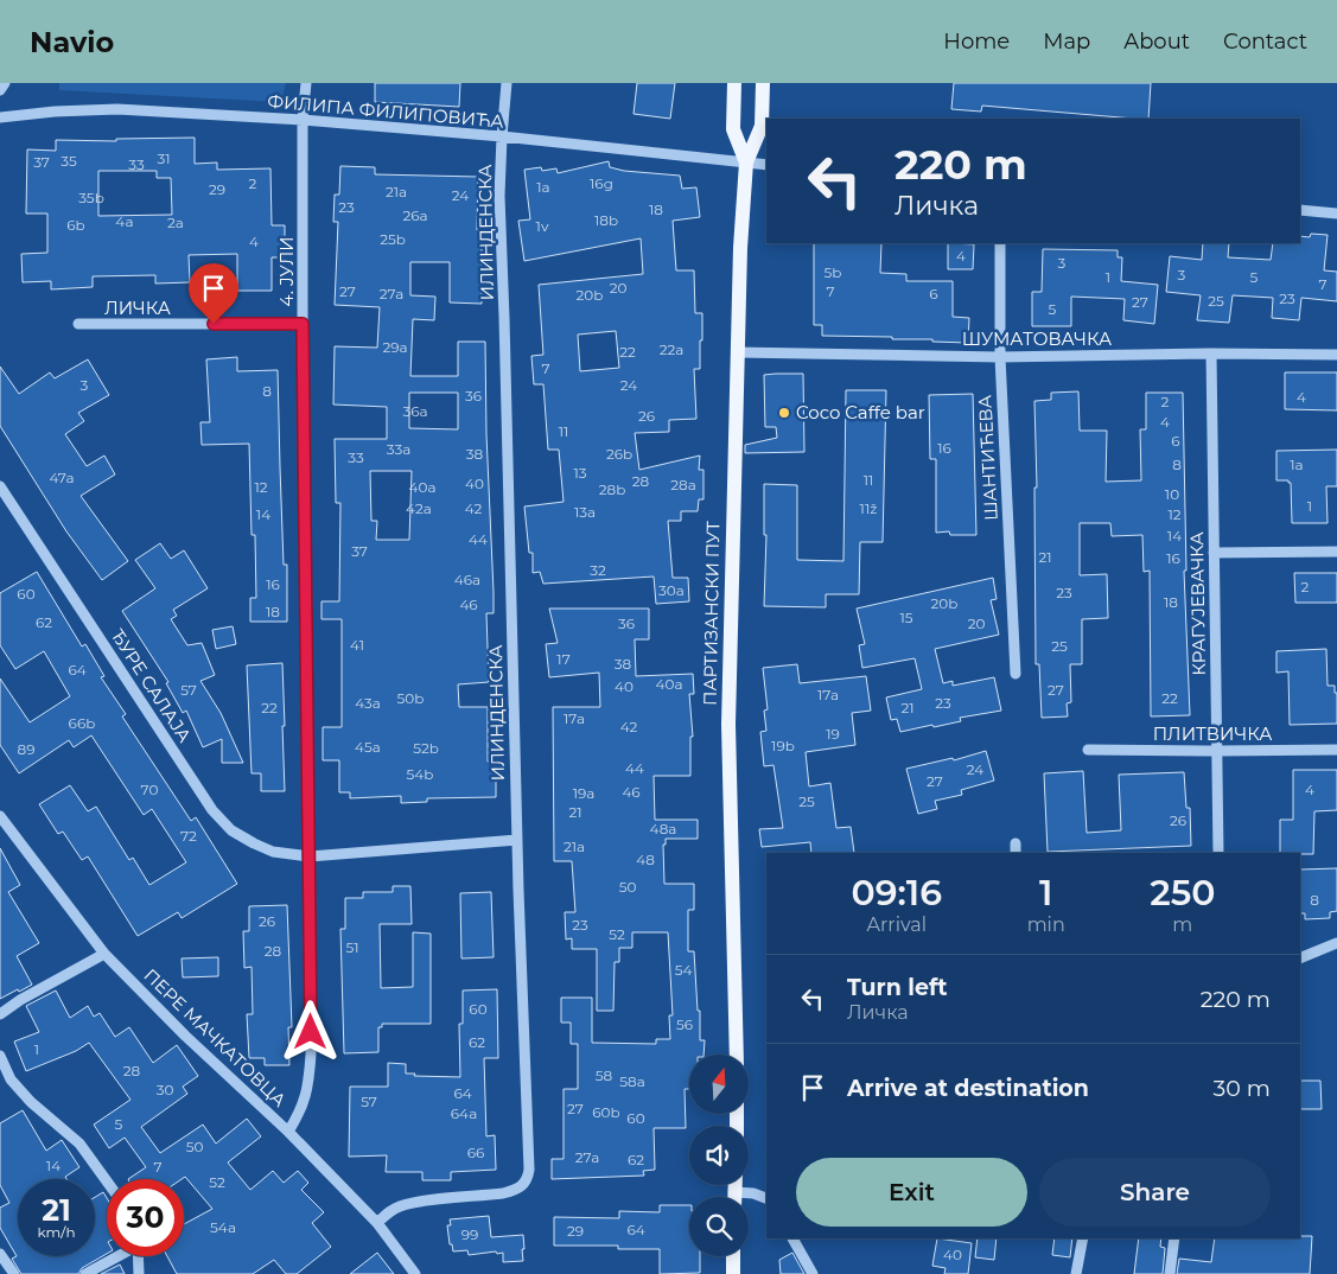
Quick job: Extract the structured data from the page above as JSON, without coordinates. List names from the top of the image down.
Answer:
{
  "streets": {
    "main road": ["ПАРТИЗАНСКИ ПУТ"],
    "street": [
      "ФИЛИПА ФИЛИПОВИЋА",
      "ИЛИНДЕНСКА",
      "4. ЈУЛИ",
      "ЛИЧКА",
      "ШУМАТОВАЧКА",
      "ШАНТИЋЕВА",
      "КРАГУЈЕВАЧКА",
      "ЂУРЕ САЛАЈА",
      "ПЛИТВИЧКА",
      "ПЕРЕ МАЧКАТОВЦА"
    ]
  },
  "crossings": [
    ["ФИЛИПА ФИЛИПОВИЋА", "ИЛИНДЕНСКА"],
    ["ФИЛИПА ФИЛИПОВИЋА", "4. ЈУЛИ"],
    ["ФИЛИПА ФИЛИПОВИЋА", "ПАРТИЗАНСКИ ПУТ"],
    ["ИЛИНДЕНСКА", "ЂУРЕ САЛАЈА"],
    ["ИЛИНДЕНСКА", "ПЕРЕ МАЧКАТОВЦА"],
    ["4. ЈУЛИ", "ЛИЧКА"],
    ["4. ЈУЛИ", "ЂУРЕ САЛАЈА"],
    ["4. ЈУЛИ", "ПЕРЕ МАЧКАТОВЦА"],
    ["ШУМАТОВАЧКА", "ШАНТИЋЕВА"],
    ["ШУМАТОВАЧКА", "КРАГУЈЕВАЧКА"],
    ["ШУМАТОВАЧКА", "ПАРТИЗАНСКИ ПУТ"],
    ["КРАГУЈЕВАЧКА", "ПЛИТВИЧКА"]
  ],
  "places": ["Coco Caffe bar"],
  "house_numbers": [
    "31",
    "35",
    "37",
    "33",
    "2",
    "16g",
    "1a",
    "29",
    "21a",
    "24",
    "35b",
    "23",
    "18",
    "26a",
    "18b",
    "4a",
    "2a",
    "6b",
    "1v",
    "25b",
    "4",
    "4",
    "3",
    "5b",
    "3",
    "1",
    "5",
    "7",
    "20",
    "27",
    "7",
    "27a",
    "6",
    "20b",
    "23",
    "25",
    "27",
    "5",
    "29a",
    "22a",
    "22",
    "7",
    "3",
    "24",
    "8",
    "36",
    "4",
    "2",
    "36a",
    "26",
    "4",
    "11",
    "6",
    "16",
    "33a",
    "38",
    "26b",
    "33",
    "8",
    "1a",
    "13",
    "47a",
    "11",
    "28",
    "40",
    "28a",
    "12",
    "40a",
    "28b",
    "10",
    "1",
    "42a",
    "42",
    "11ž",
    "13a",
    "14",
    "12",
    "14",
    "44",
    "37",
    "21",
    "16",
    "32",
    "46a",
    "16",
    "2",
    "30a",
    "23",
    "60",
    "18",
    "20b",
    "46",
    "18",
    "15",
    "62",
    "36",
    "20",
    "41",
    "25",
    "17",
    "38",
    "64",
    "40a",
    "40",
    "57",
    "27",
    "17a",
    "50b",
    "22",
    "43a",
    "23",
    "22",
    "21",
    "17a",
    "66b",
    "42",
    "19",
    "19b",
    "45a",
    "52b",
    "89",
    "44",
    "24",
    "54b",
    "27",
    "70",
    "4",
    "46",
    "19a",
    "25",
    "21",
    "26",
    "48a",
    "72",
    "21a",
    "48",
    "50",
    "8",
    "26",
    "23",
    "52",
    "51",
    "28",
    "54",
    "60",
    "56",
    "62",
    "1",
    "28",
    "58",
    "58a",
    "30",
    "64",
    "57",
    "27",
    "60b",
    "64a",
    "60",
    "5",
    "50",
    "66",
    "27a",
    "62",
    "14",
    "7",
    "52",
    "54a",
    "64",
    "29",
    "99",
    "40"
  ],
  "north": "top",
  "page": {
    "header": "Navio",
    "nav": [
      "Home",
      "Map",
      "About",
      "Contact"
    ],
    "turn": ["220 m", "Личка"],
    "eta": [
      "09:16",
      "Arrival",
      "1",
      "min",
      "250",
      "m"
    ],
    "list": [
      {
        "name": "Turn left",
        "note": "Личка",
        "value": "220 m"
      },
      {
        "name": "Arrive at destination",
        "value": "30 m"
      }
    ],
    "buttons": ["Exit", "Share"],
    "speed": "21 km/h",
    "limit": "30"
  }
}
